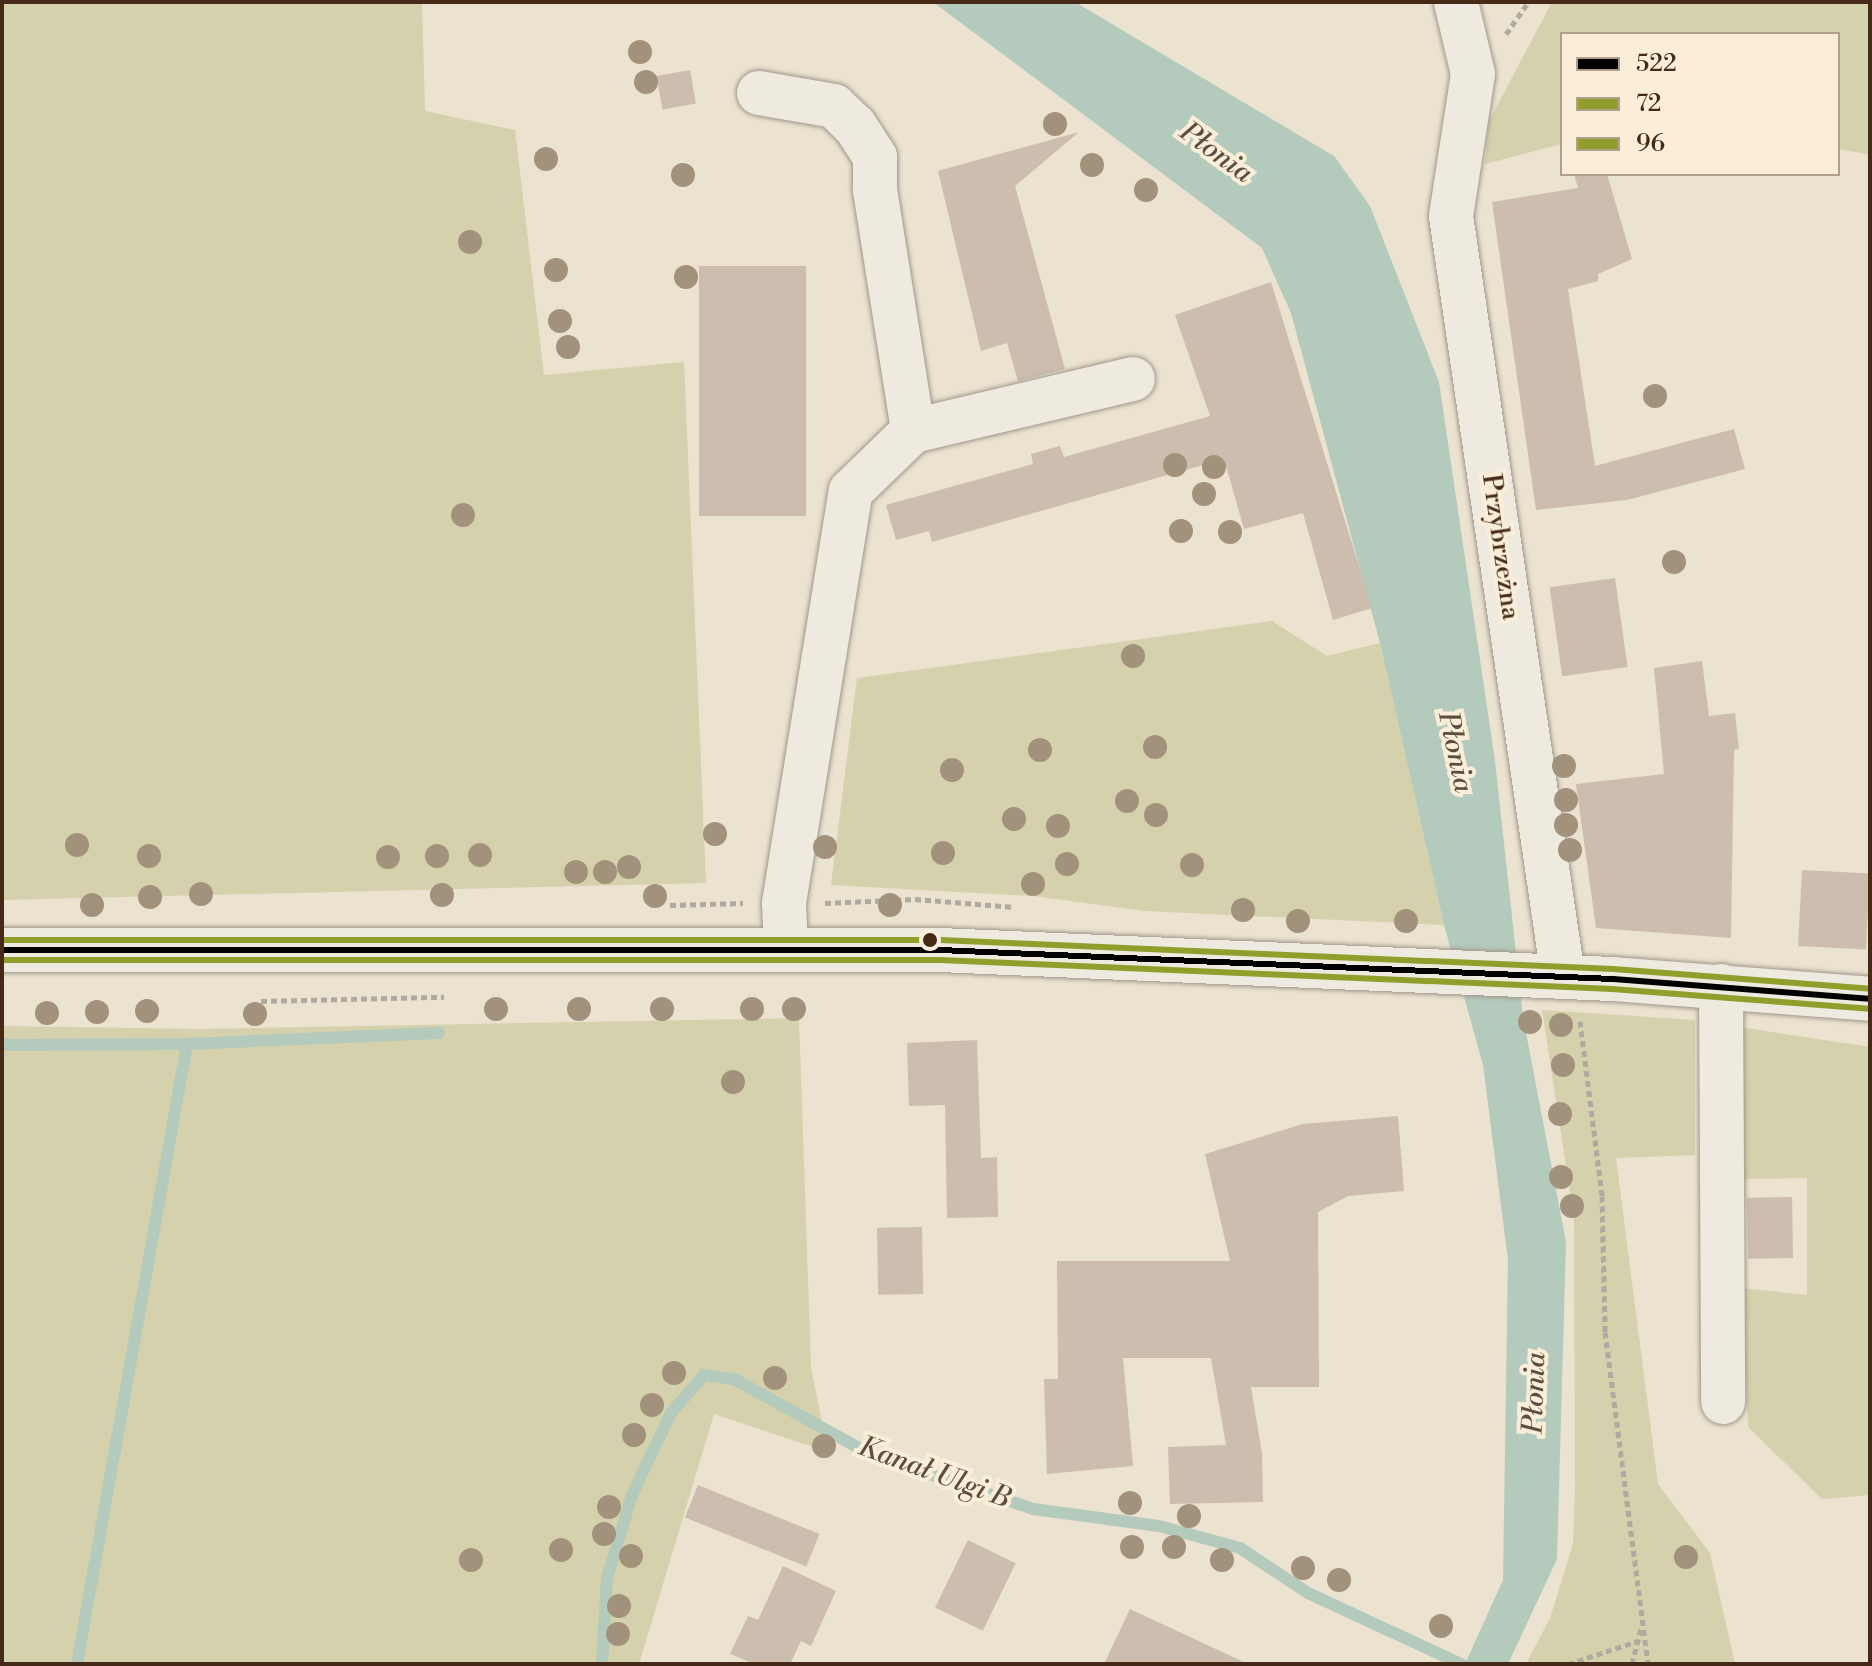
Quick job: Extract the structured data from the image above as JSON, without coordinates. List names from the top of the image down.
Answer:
{
  "streets": {
    "street": ["Przybrzeżna"]
  },
  "water": ["Płonia", "Kanał Ulgi B"],
  "lines": ["transit line 96", "transit line 522", "transit line 72"],
  "legend": ["522", "72", "96"]
}
